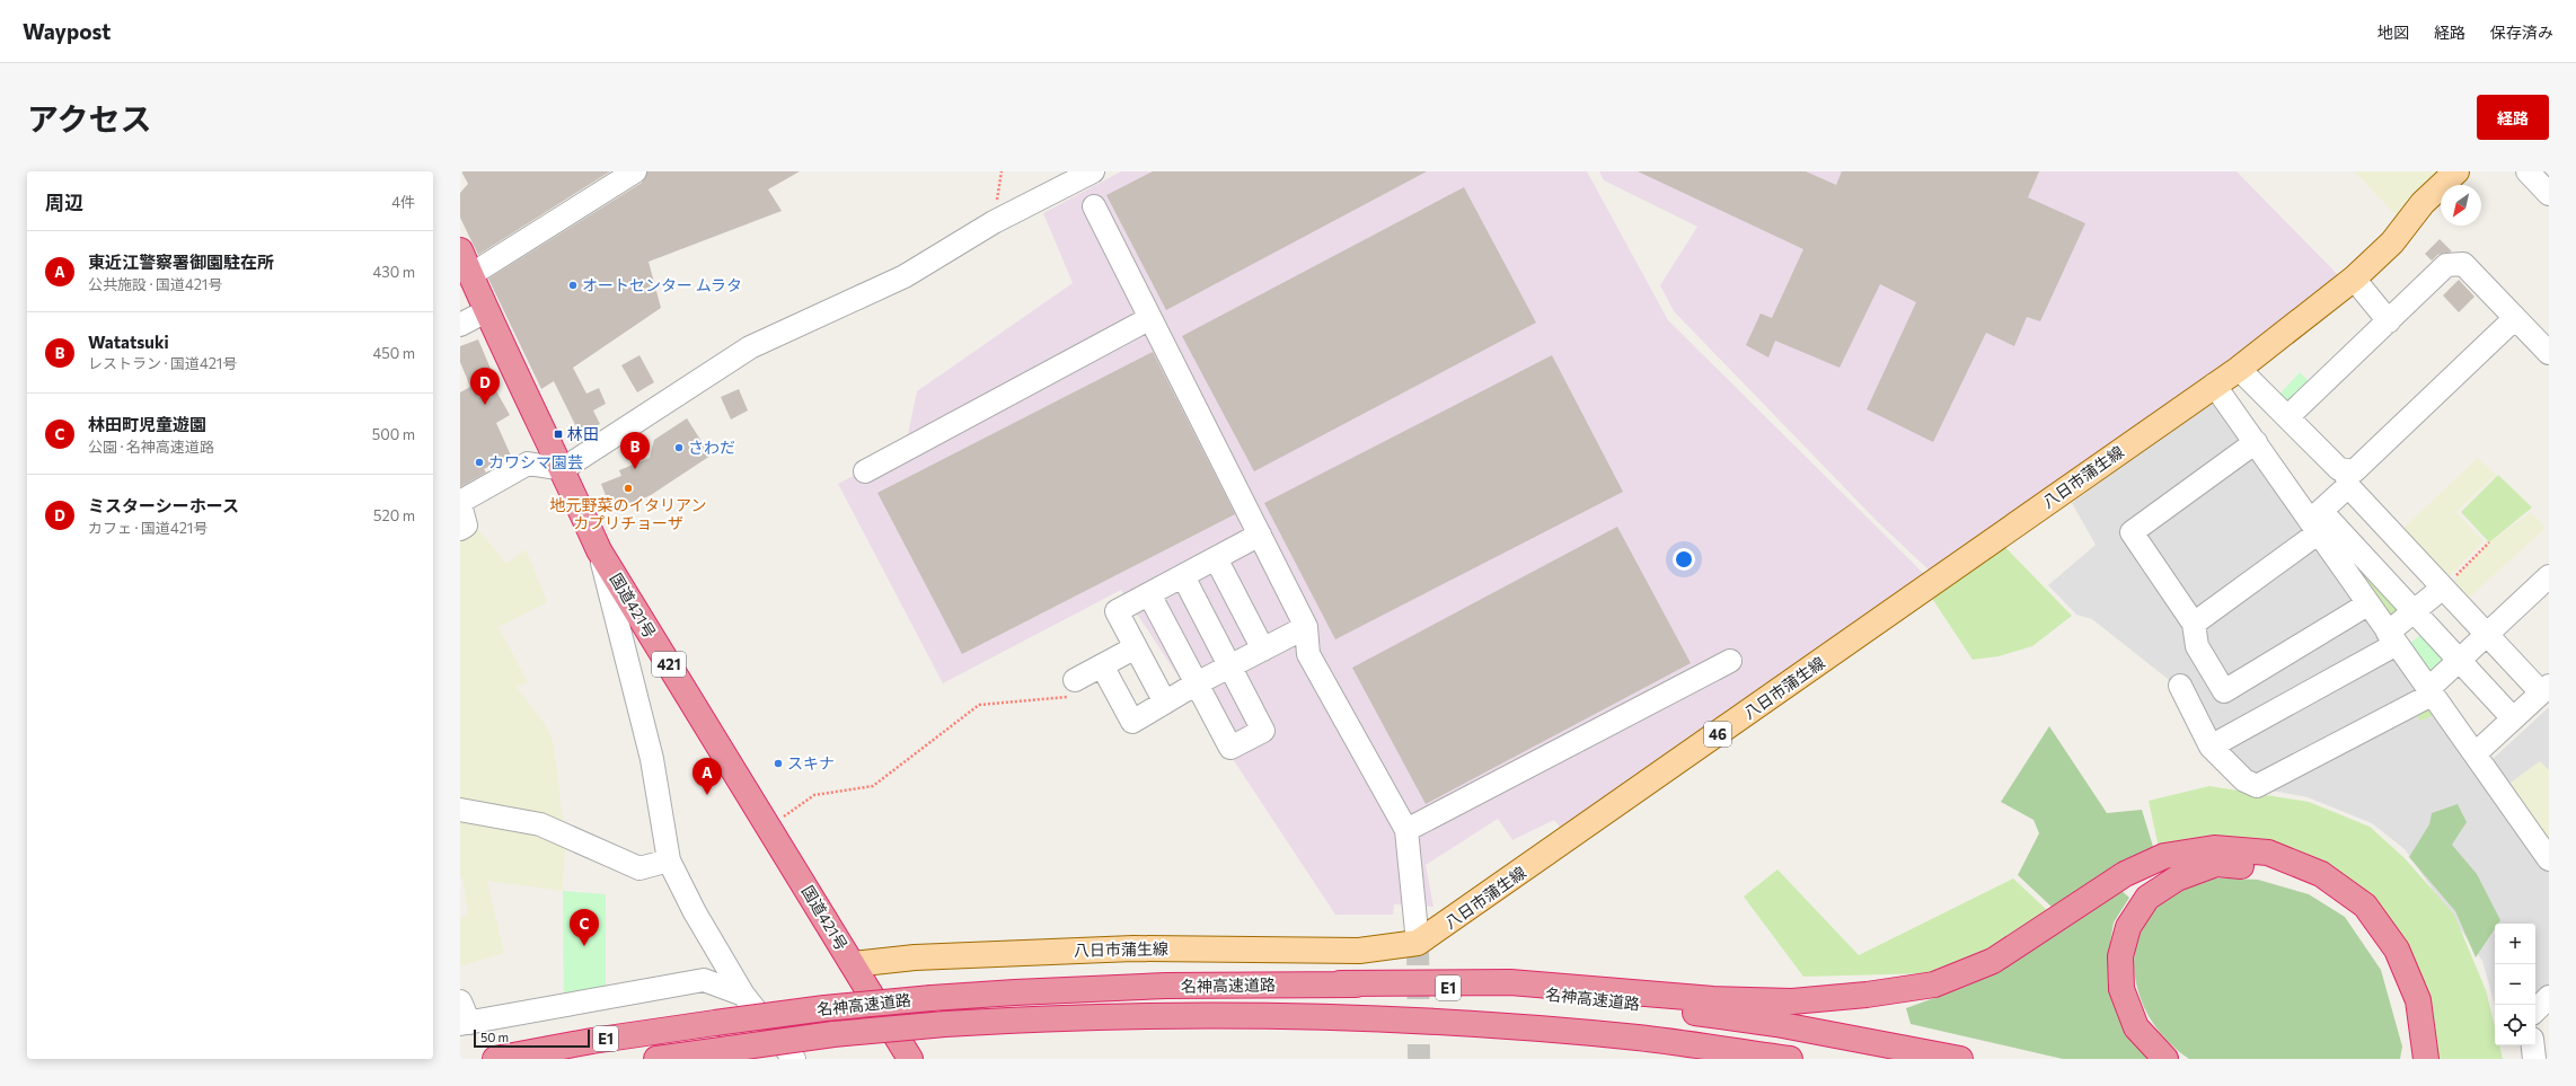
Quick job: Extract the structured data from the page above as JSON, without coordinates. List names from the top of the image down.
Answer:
{
  "streets": {
    "highway": [
      "国道421号",
      "421",
      "名神高速道路",
      "E1"
    ],
    "main road": ["八日市蒲生線", "46"]
  },
  "crossings": [
    ["八日市蒲生線", "国道421号"]
  ],
  "places": {
    "other": [
      "オートセンター ムラタ",
      "さわだ",
      "カワシマ園芸",
      "地元野菜のイタリアン カプリチョーザ",
      "スキナ"
    ],
    "transit": ["林田"]
  },
  "scale_bar": "50 m",
  "north": "bottom left",
  "page": {
    "header": "Waypost",
    "nav": ["地図", "経路", "保存済み"],
    "title": "アクセス",
    "buttons": "経路",
    "heading": ["周辺", "4件"],
    "list": [
      {
        "mark": "A",
        "name": "東近江警察署御園駐在所",
        "note": "公共施設 · 国道421号",
        "value": "430 m"
      },
      {
        "mark": "B",
        "name": "Watatsuki",
        "note": "レストラン · 国道421号",
        "value": "450 m"
      },
      {
        "mark": "C",
        "name": "林田町児童遊園",
        "note": "公園 · 名神高速道路",
        "value": "500 m"
      },
      {
        "mark": "D",
        "name": "ミスターシーホース",
        "note": "カフェ · 国道421号",
        "value": "520 m"
      }
    ],
    "pins": [
      "D",
      "B",
      "A",
      "C"
    ],
    "map_buttons": ["+", "−"],
    "scale": "50 m"
  }
}
